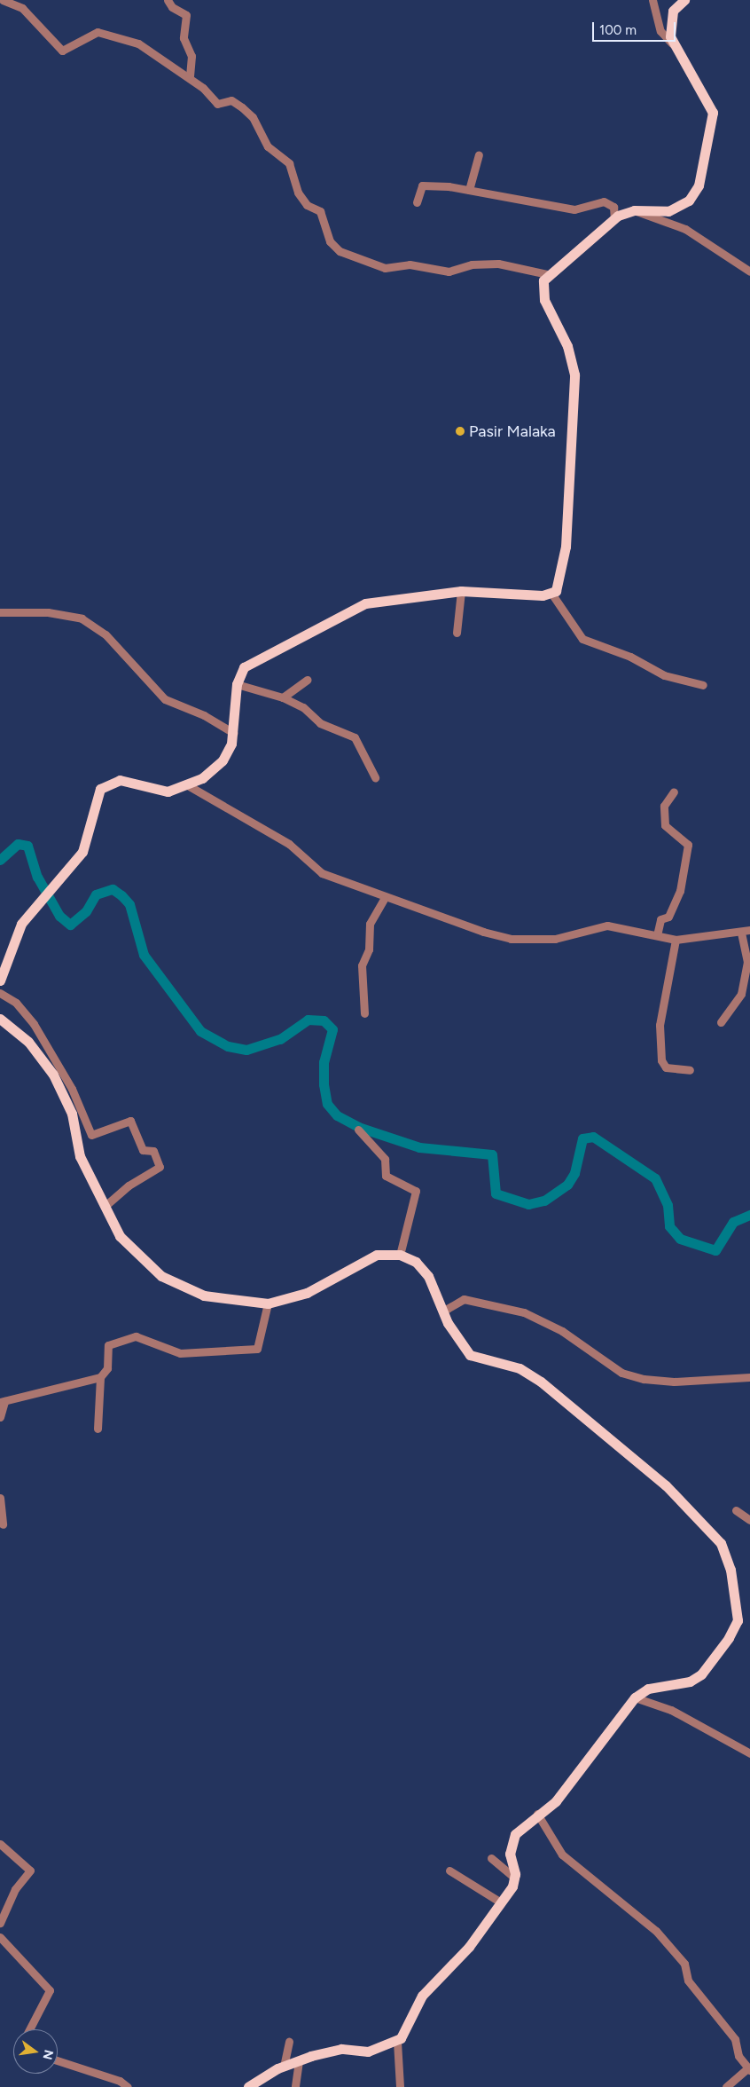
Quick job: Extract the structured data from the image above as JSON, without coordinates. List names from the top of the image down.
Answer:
{
  "places": ["Pasir Malaka"],
  "scale_bar": "100 m",
  "north": "right"
}
